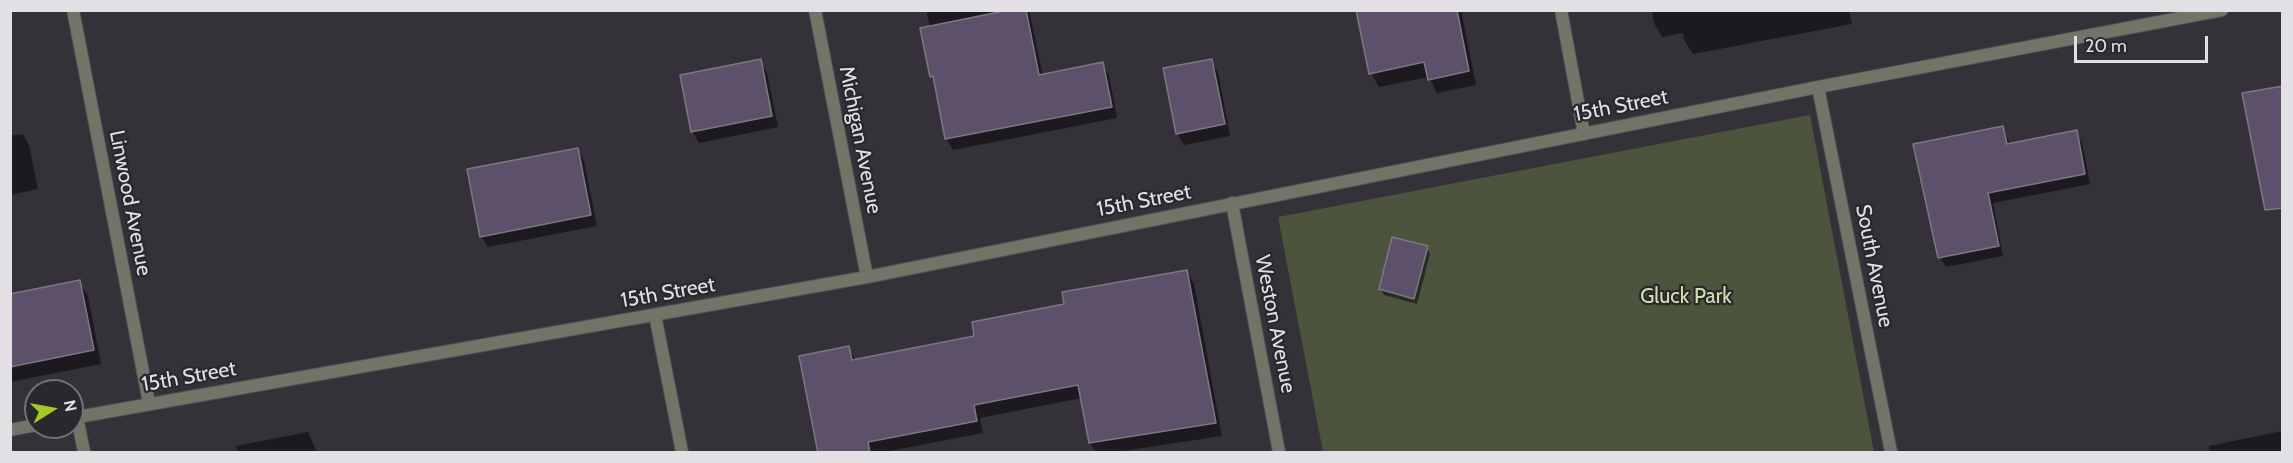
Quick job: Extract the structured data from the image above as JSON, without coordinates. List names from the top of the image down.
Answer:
{
  "streets": {
    "street": [
      "15th Street",
      "Michigan Avenue",
      "Linwood Avenue",
      "South Avenue",
      "Weston Avenue"
    ]
  },
  "crossings": [
    ["15th Street", "Michigan Avenue"],
    ["15th Street", "Linwood Avenue"],
    ["15th Street", "South Avenue"],
    ["15th Street", "Weston Avenue"]
  ],
  "parks": ["Gluck Park"],
  "scale_bar": "20 m",
  "north": "right"
}
